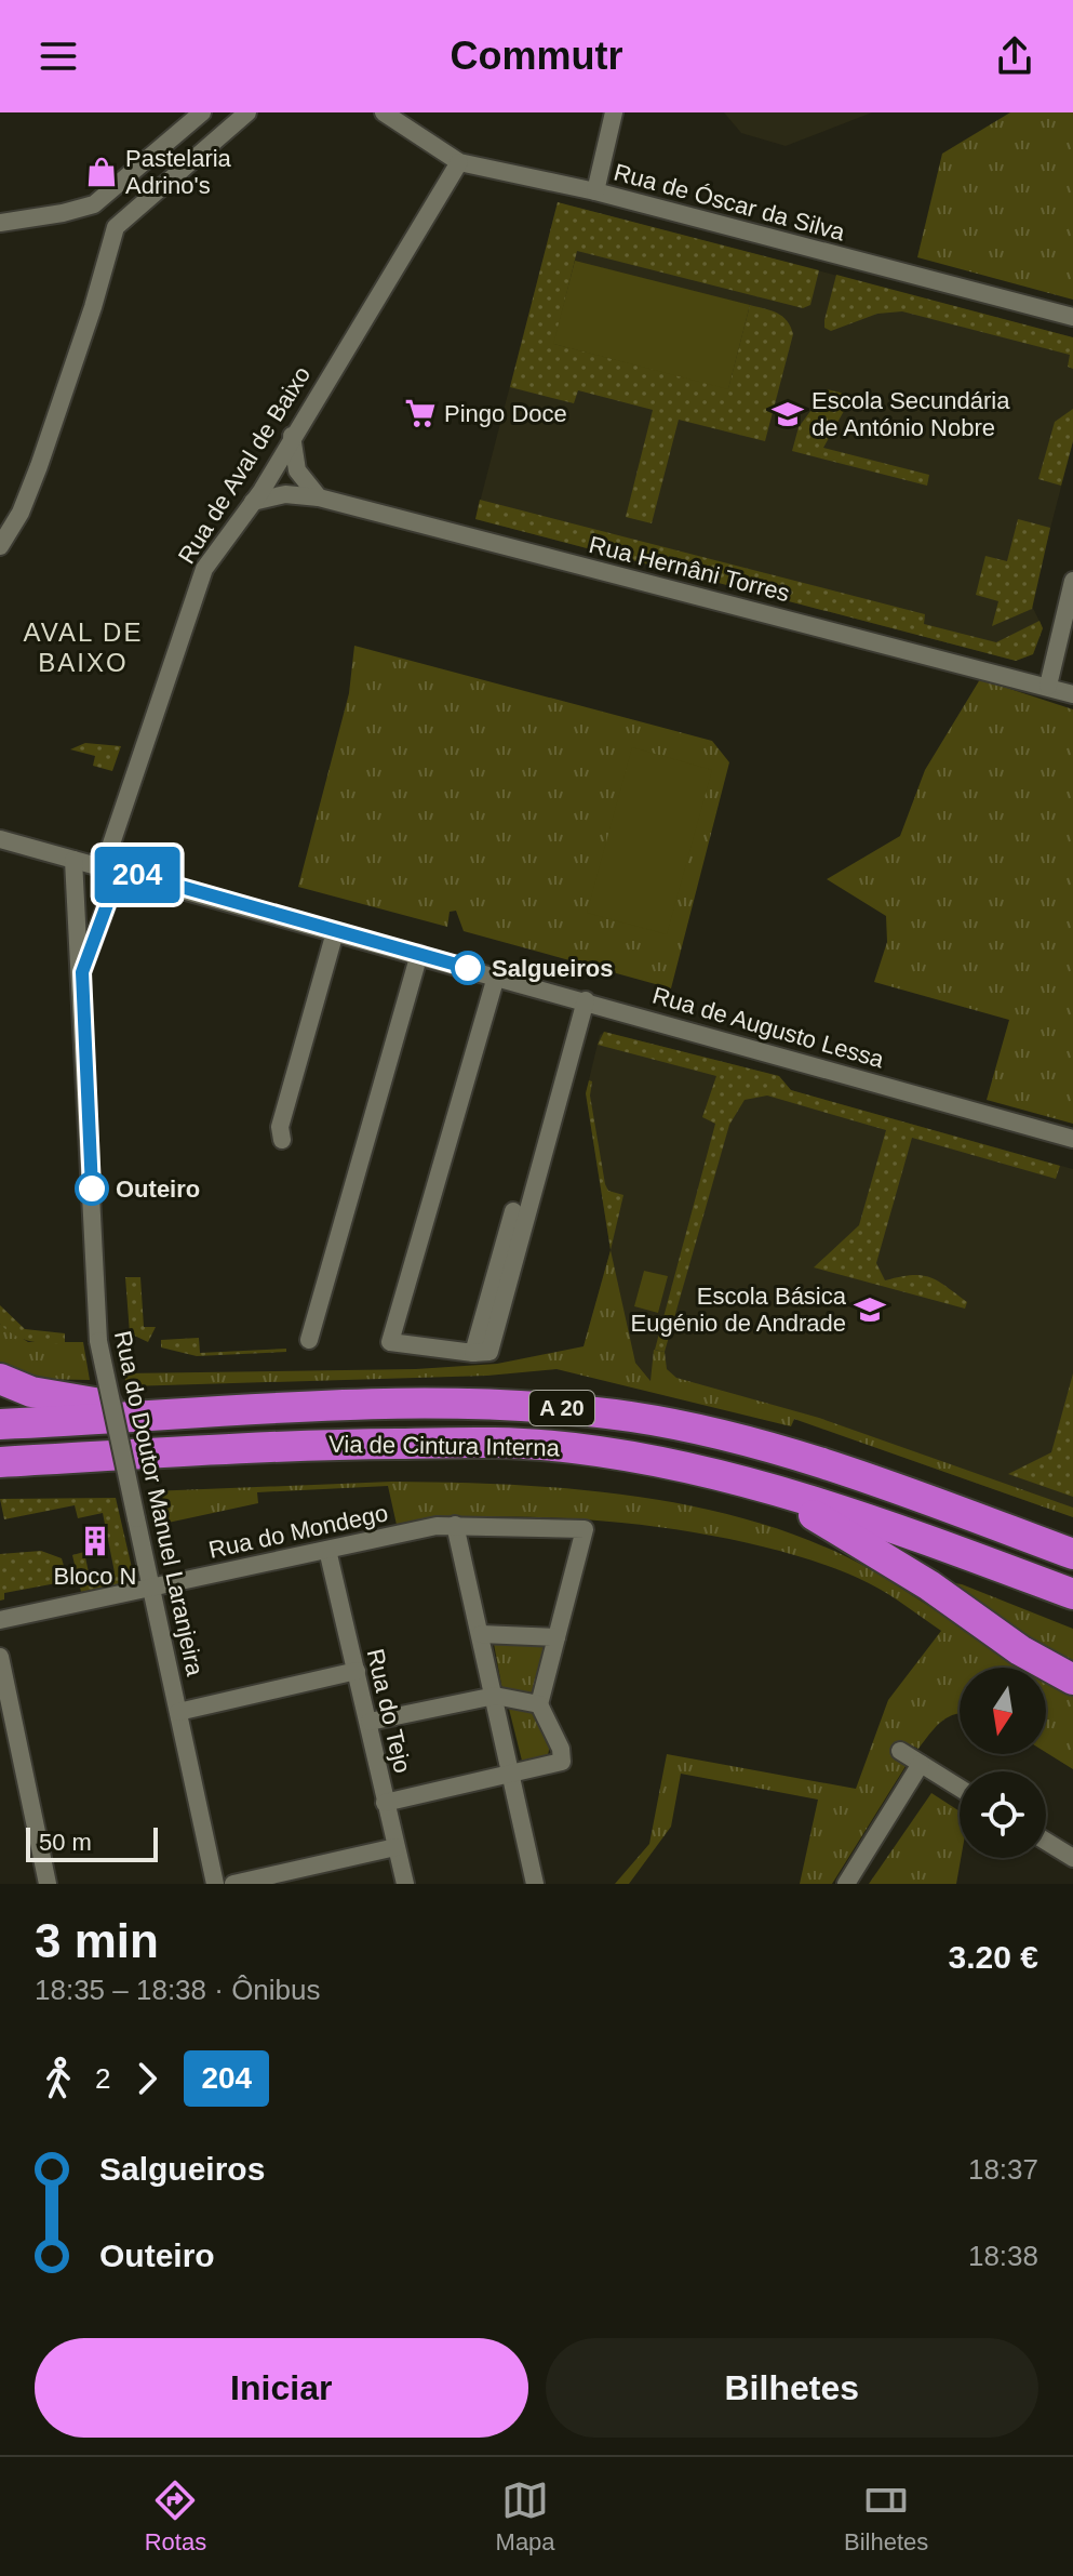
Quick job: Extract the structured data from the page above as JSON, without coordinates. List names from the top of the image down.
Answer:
{
  "streets": {
    "highway": ["A 20", "Via de Cintura Interna"],
    "street": [
      "Rua de Óscar da Silva",
      "Rua de Aval de Baixo",
      "Rua Hernâni Torres",
      "Rua de Augusto Lessa",
      "Rua do Doutor Manuel Laranjeira",
      "Rua do Mondego",
      "Rua do Tejo"
    ]
  },
  "crossings": [
    ["Rua de Óscar da Silva", "Rua de Aval de Baixo"],
    ["Rua de Aval de Baixo", "Rua Hernâni Torres"],
    ["Rua de Aval de Baixo", "Rua de Augusto Lessa"],
    ["Rua de Aval de Baixo", "Rua do Doutor Manuel Laranjeira"],
    ["Rua de Augusto Lessa", "Rua do Doutor Manuel Laranjeira"],
    ["Rua do Doutor Manuel Laranjeira", "Rua do Mondego"],
    ["Rua do Mondego", "Rua do Tejo"]
  ],
  "districts": ["AVAL DE BAIXO"],
  "places": {
    "shop": ["Pastelaria Adrino's"],
    "supermarket": ["Pingo Doce"],
    "school or university": ["Escola Secundária de António Nobre", "Escola Básica Eugénio de Andrade"],
    "other": ["Salgueiros", "Outeiro"],
    "building": ["Bloco N"]
  },
  "lines": ["bus line 204"],
  "scale_bar": "50 m",
  "north": "bottom",
  "page": {
    "header": "Commutr",
    "on_map": "204",
    "scale": "50 m",
    "heading": ["3 min", "18:35 – 18:38 · Ônibus", "3.20 €"],
    "legs": ["2", "204"],
    "list": [
      {
        "name": "Salgueiros",
        "value": "18:37"
      },
      {
        "name": "Outeiro",
        "value": "18:38"
      }
    ],
    "buttons": ["Iniciar", "Bilhetes"],
    "tabs": ["Rotas", "Mapa", "Bilhetes"]
  }
}
